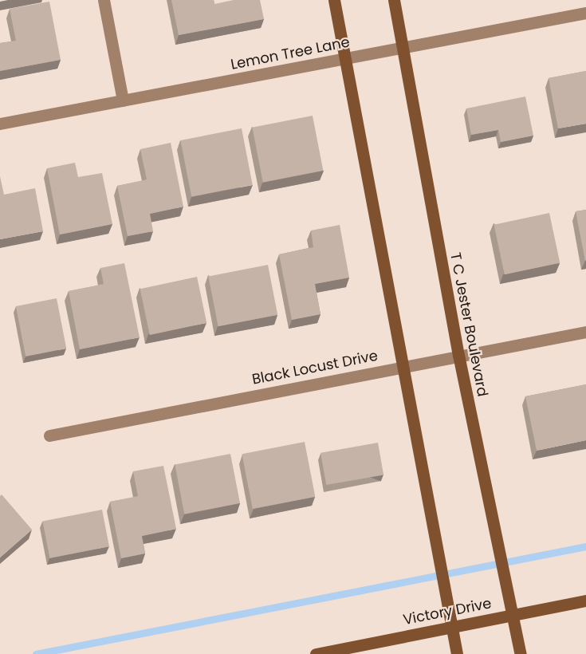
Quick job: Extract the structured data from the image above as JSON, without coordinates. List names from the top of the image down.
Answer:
{
  "streets": {
    "street": [
      "Lemon Tree Lane",
      "T C Jester Boulevard",
      "Black Locust Drive",
      "Victory Drive"
    ]
  },
  "crossings": [
    ["Lemon Tree Lane", "T C Jester Boulevard"],
    ["T C Jester Boulevard", "Black Locust Drive"],
    ["T C Jester Boulevard", "Victory Drive"]
  ]
}
